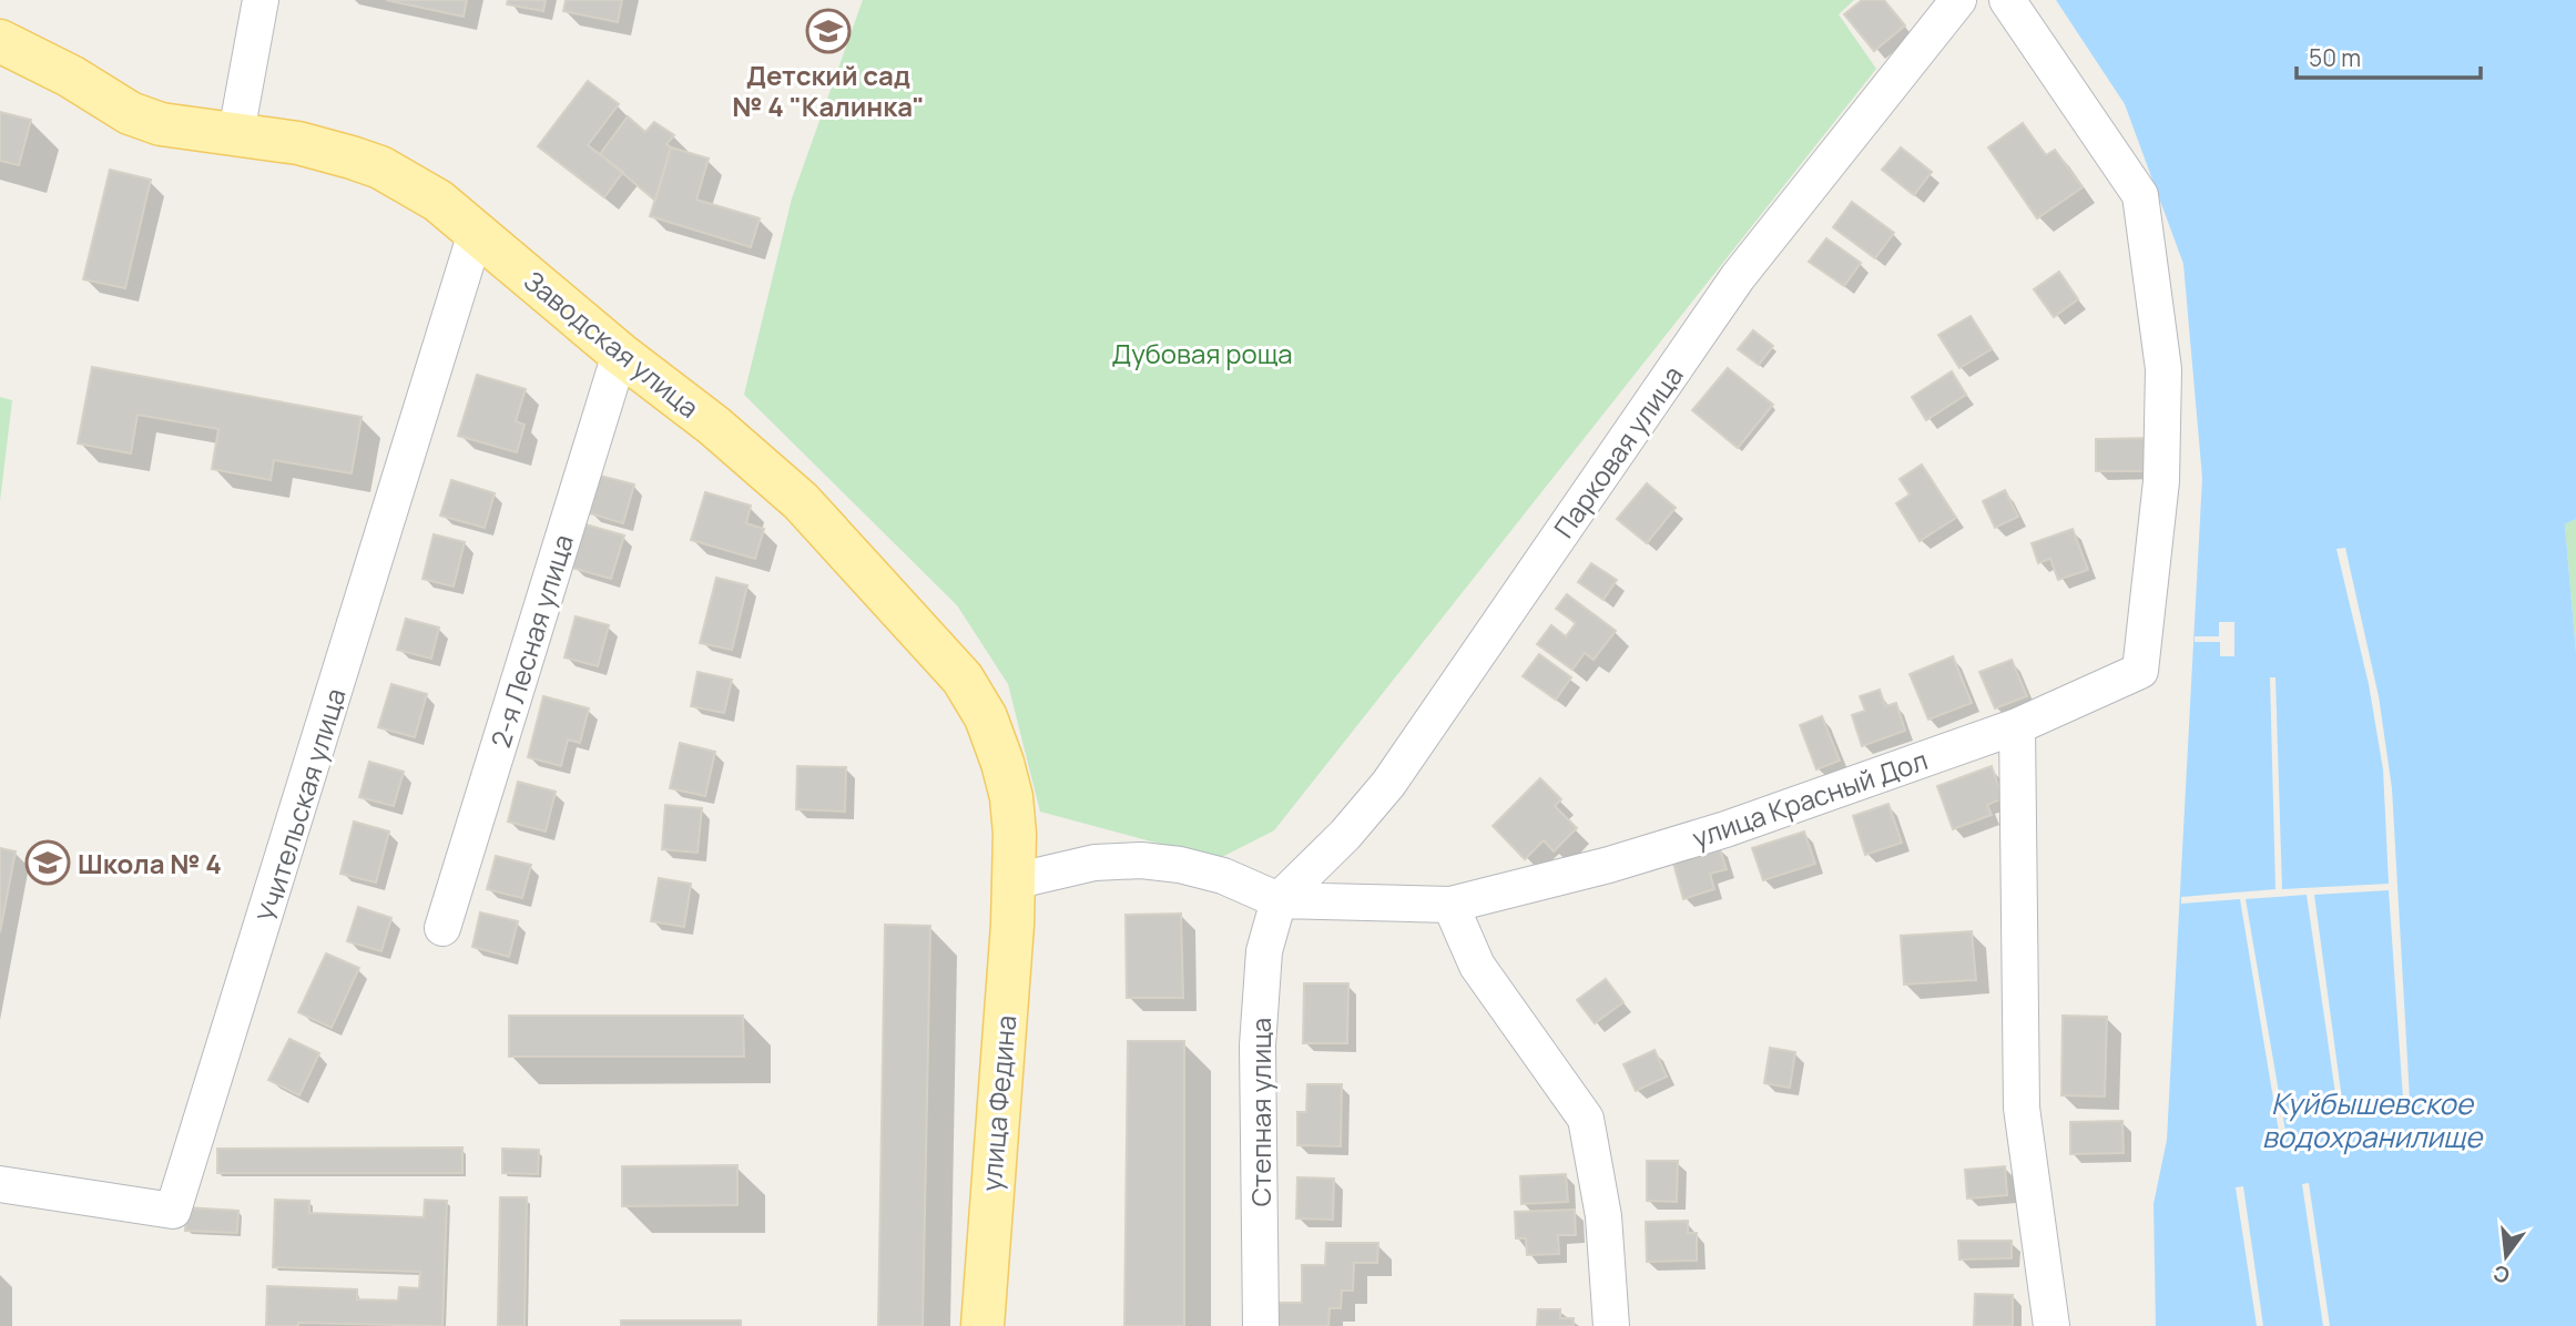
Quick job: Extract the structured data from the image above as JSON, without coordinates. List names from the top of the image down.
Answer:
{
  "streets": {
    "main road": ["Заводская улица", "улица Федина"],
    "street": [
      "Парковая улица",
      "2-я Лесная улица",
      "улица Красный Дол",
      "Учительская улица",
      "Степная улица"
    ]
  },
  "crossings": [
    ["Заводская улица", "2-я Лесная улица"],
    ["Заводская улица", "улица Красный Дол"],
    ["Заводская улица", "Учительская улица"],
    ["Заводская улица", "улица Федина"],
    ["Парковая улица", "улица Красный Дол"],
    ["Парковая улица", "Степная улица"],
    ["улица Красный Дол", "улица Федина"],
    ["улица Красный Дол", "Степная улица"]
  ],
  "water": ["Куйбышевское водохранилище"],
  "parks": ["Дубовая роща"],
  "places": {
    "school or university": ["Детский сад № 4 \"Калинка\"", "Школа № 4"]
  },
  "scale_bar": "50 m",
  "north": "bottom"
}
